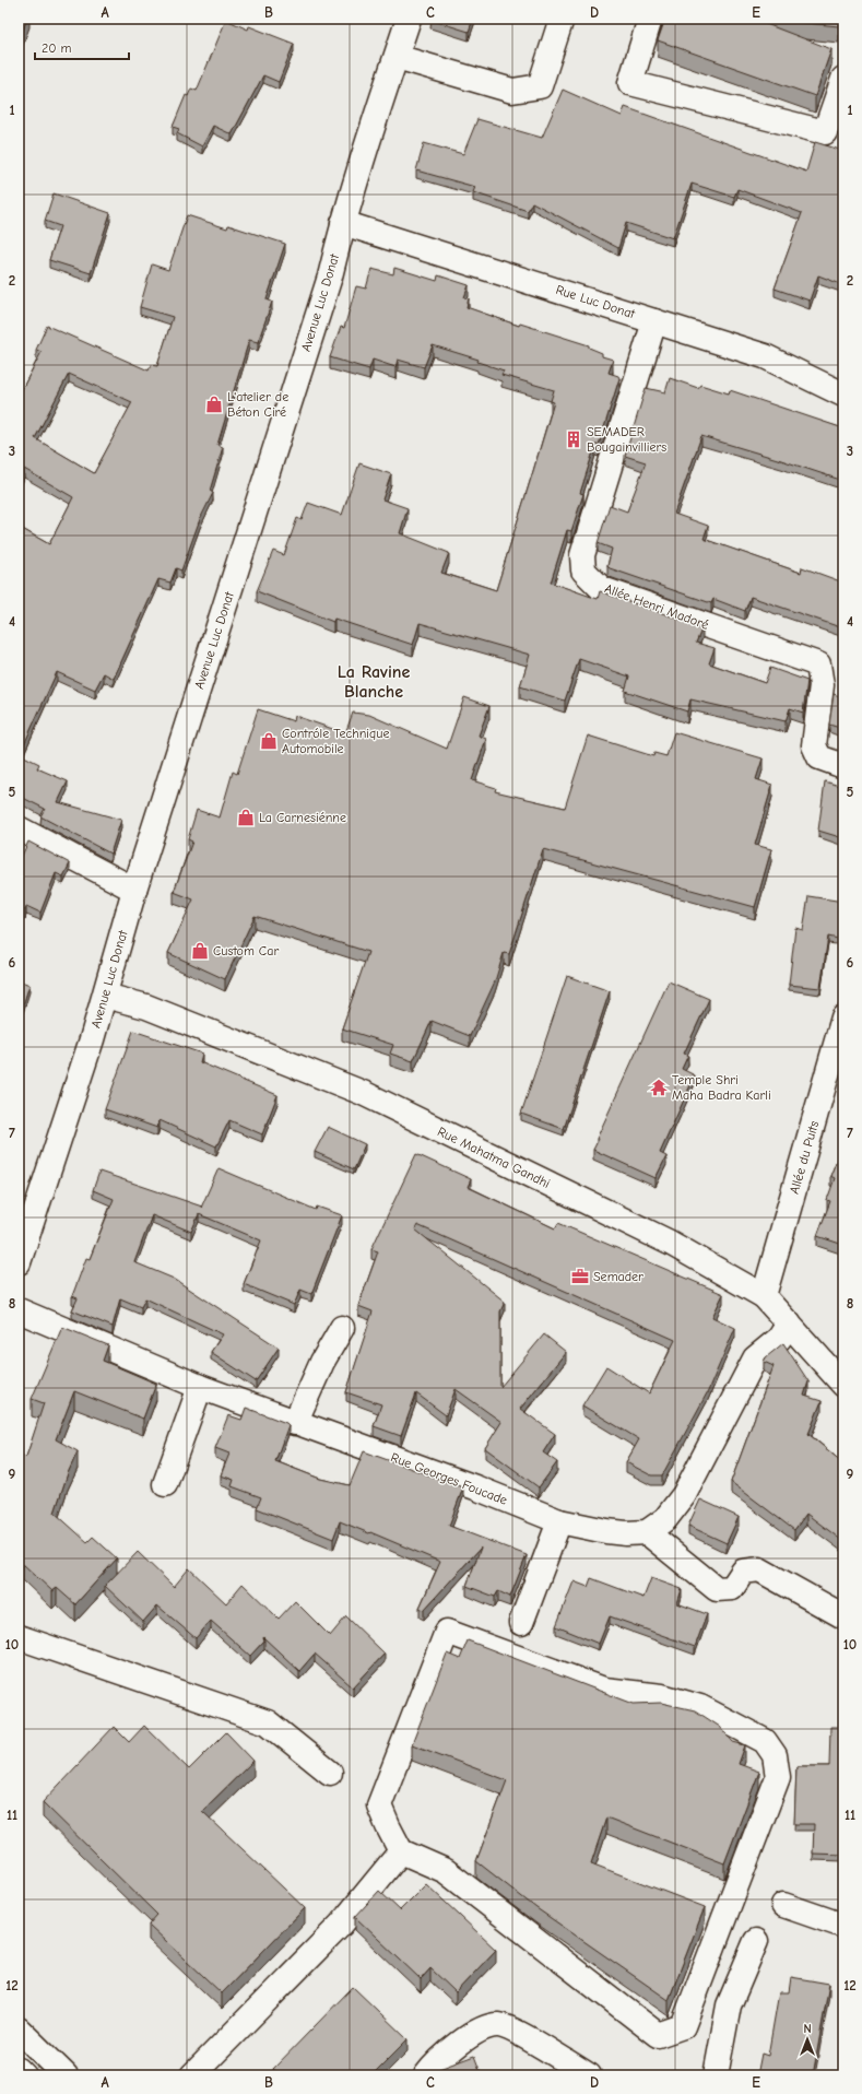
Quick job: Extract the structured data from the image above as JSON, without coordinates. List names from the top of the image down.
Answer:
{
  "streets": {
    "street": [
      "Rue Luc Donat",
      "Avenue Luc Donat",
      "Allée Henri Madoré",
      "Rue Mahatma Gandhi",
      "Allée du Puits",
      "Rue Georges Foucade"
    ]
  },
  "crossings": [
    ["Rue Luc Donat", "Avenue Luc Donat"],
    ["Rue Luc Donat", "Allée Henri Madoré"],
    ["Avenue Luc Donat", "Rue Mahatma Gandhi"],
    ["Rue Mahatma Gandhi", "Allée du Puits"]
  ],
  "districts": ["La Ravine Blanche"],
  "places": {
    "shop": [
      "L'atelier de Béton Ciré",
      "Contróle Technique Automobile",
      "La Carnesiénne",
      "Custom Car"
    ],
    "building": ["SEMADER Bougainvilliers"],
    "temple": ["Temple Shri Maha Badra Karli"],
    "office": ["Semader"]
  },
  "scale_bar": "20 m",
  "north": "top",
  "grid": {
    "columns": [
      "A",
      "B",
      "C",
      "D",
      "E"
    ],
    "rows": [
      "1",
      "2",
      "3",
      "4",
      "5",
      "6",
      "7",
      "8",
      "9",
      "10",
      "11",
      "12"
    ]
  }
}
